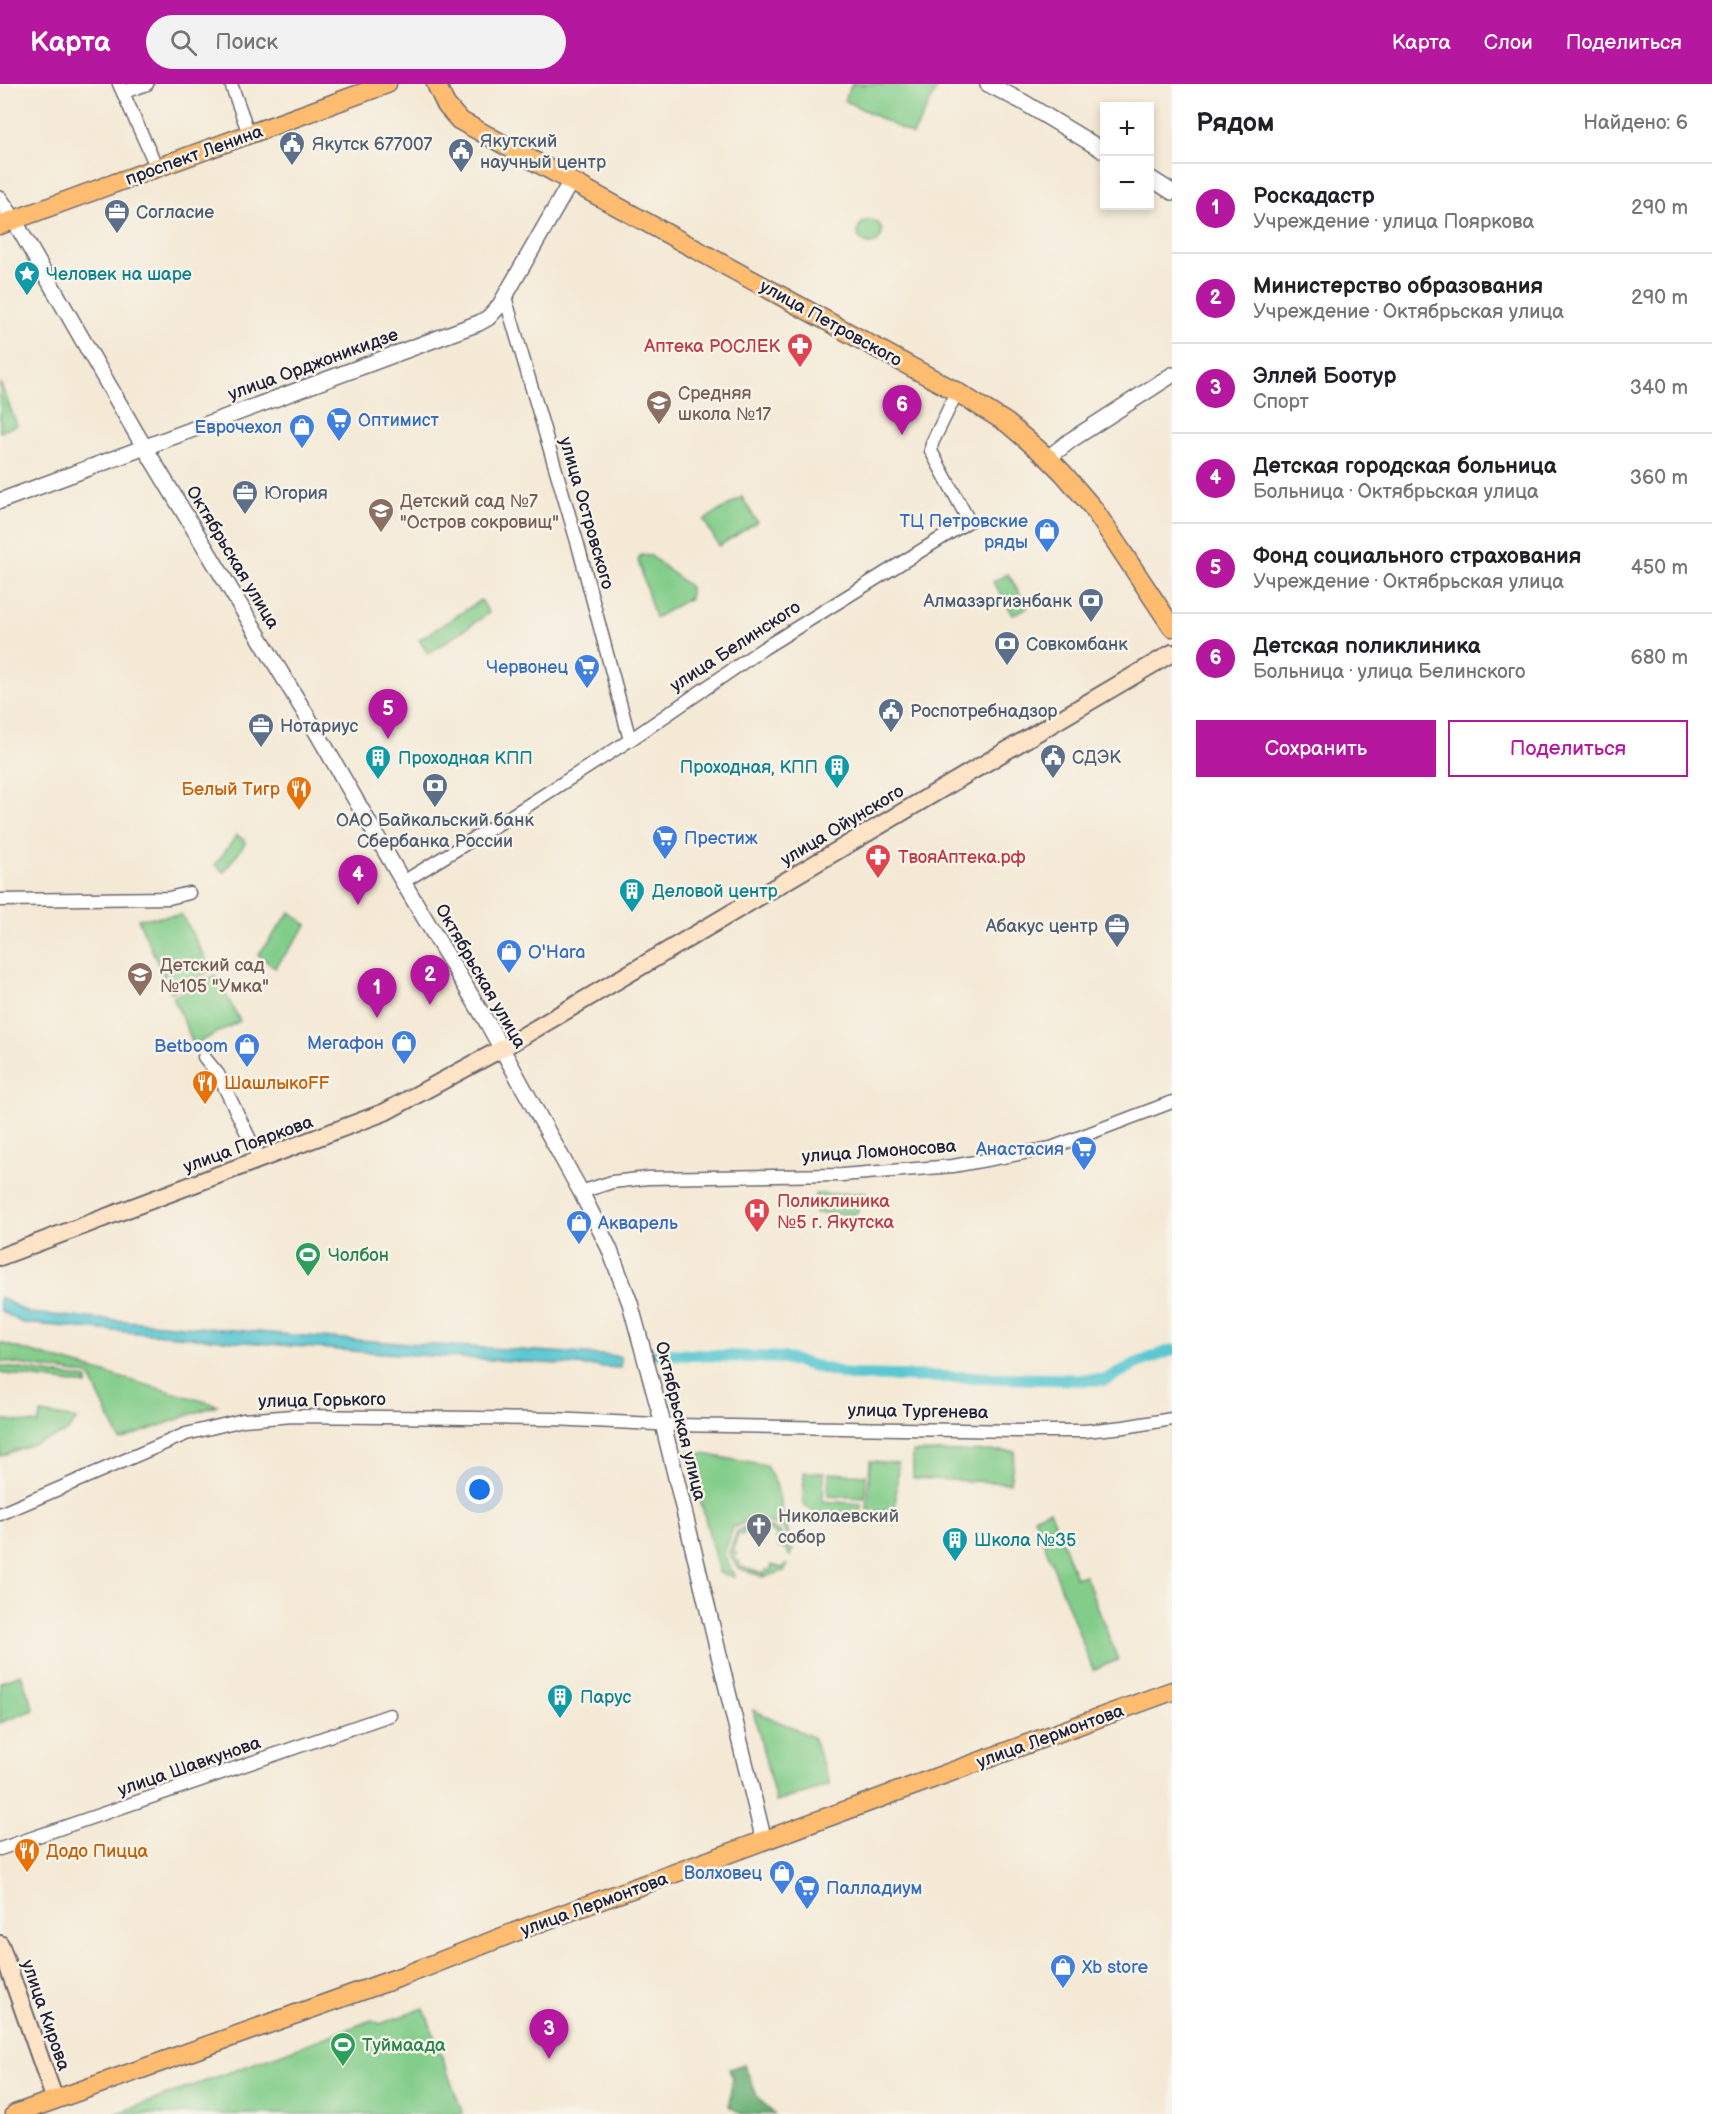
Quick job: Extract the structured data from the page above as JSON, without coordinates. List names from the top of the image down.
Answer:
{
  "streets": {
    "main road": [
      "проспект Ленина",
      "улица Петровского",
      "улица Ойунского",
      "улица Пояркова",
      "улица Лермонтова",
      "улица Кирова"
    ],
    "street": [
      "улица Орджоникидзе",
      "улица Островского",
      "Октябрьская улица",
      "улица Белинского",
      "улица Ломоносова",
      "улица Горького",
      "улица Тургенева",
      "улица Шавкунова"
    ]
  },
  "crossings": [
    ["проспект Ленина", "Октябрьская улица"],
    ["улица Петровского", "улица Орджоникидзе"],
    ["улица Петровского", "улица Белинского"],
    ["улица Орджоникидзе", "улица Островского"],
    ["улица Орджоникидзе", "Октябрьская улица"],
    ["улица Островского", "улица Белинского"],
    ["Октябрьская улица", "улица Белинского"],
    ["Октябрьская улица", "улица Ойунского"],
    ["Октябрьская улица", "улица Пояркова"],
    ["Октябрьская улица", "улица Ломоносова"],
    ["Октябрьская улица", "улица Горького"],
    ["Октябрьская улица", "улица Тургенева"],
    ["Октябрьская улица", "улица Лермонтова"],
    ["улица Ойунского", "улица Пояркова"],
    ["улица Горького", "улица Тургенева"],
    ["улица Лермонтова", "улица Кирова"]
  ],
  "places": {
    "public building": [
      "Якутск 677007",
      "Якутский научный центр",
      "Роспотребнадзор",
      "СДЭК"
    ],
    "office": [
      "Согласие",
      "Югория",
      "Нотариус",
      "Абакус центр"
    ],
    "place": ["Человек на шаре"],
    "pharmacy": ["Аптека РОСЛЕК", "ТвояАптека.рф"],
    "school or university": ["Средняя школа №17", "Детский сад №7 \"Остров сокровищ\"", "Детский сад №105 \"Умка\""],
    "supermarket": [
      "Оптимист",
      "Червонец",
      "Престиж",
      "Анастасия",
      "Палладиум"
    ],
    "shop": [
      "Еврочехол",
      "ТЦ Петровские ряды",
      "O'Hara",
      "Мегафон",
      "Betboom",
      "Акварель",
      "Волховец",
      "Xb store"
    ],
    "bank": ["Алмазэргиэнбанк", "Совкомбанк", "ОАО Байкальский банк Сбербанка России"],
    "building": [
      "Проходная КПП",
      "Проходная, КПП",
      "Деловой центр",
      "Школа №35",
      "Парус"
    ],
    "restaurant": ["Белый Тигр", "ШашлыкоFF", "Додо Пицца"],
    "hospital": ["Поликлиника №5 г. Якутска"],
    "sports": ["Чолбон", "Туймаада"],
    "church": ["Николаевский собор"]
  },
  "page": {
    "header": "Карта",
    "search": "Поиск",
    "nav": ["Карта", "Слои", "Поделиться"],
    "heading": ["Рядом", "Найдено: 6"],
    "map_buttons": ["+", "−"],
    "list": [
      {
        "mark": "1",
        "name": "Роскадастр",
        "note": "Учреждение · улица Пояркова",
        "value": "290 m"
      },
      {
        "mark": "2",
        "name": "Министерство образования",
        "note": "Учреждение · Октябрьская улица",
        "value": "290 m"
      },
      {
        "mark": "3",
        "name": "Эллей Боотур",
        "note": "Спорт",
        "value": "340 m"
      },
      {
        "mark": "4",
        "name": "Детская городская больница",
        "note": "Больница · Октябрьская улица",
        "value": "360 m"
      },
      {
        "mark": "5",
        "name": "Фонд социального страхования",
        "note": "Учреждение · Октябрьская улица",
        "value": "450 m"
      },
      {
        "mark": "6",
        "name": "Детская поликлиника",
        "note": "Больница · улица Белинского",
        "value": "680 m"
      }
    ],
    "pins": [
      "6",
      "5",
      "4",
      "2",
      "1",
      "3"
    ],
    "buttons": ["Сохранить", "Поделиться"]
  }
}
